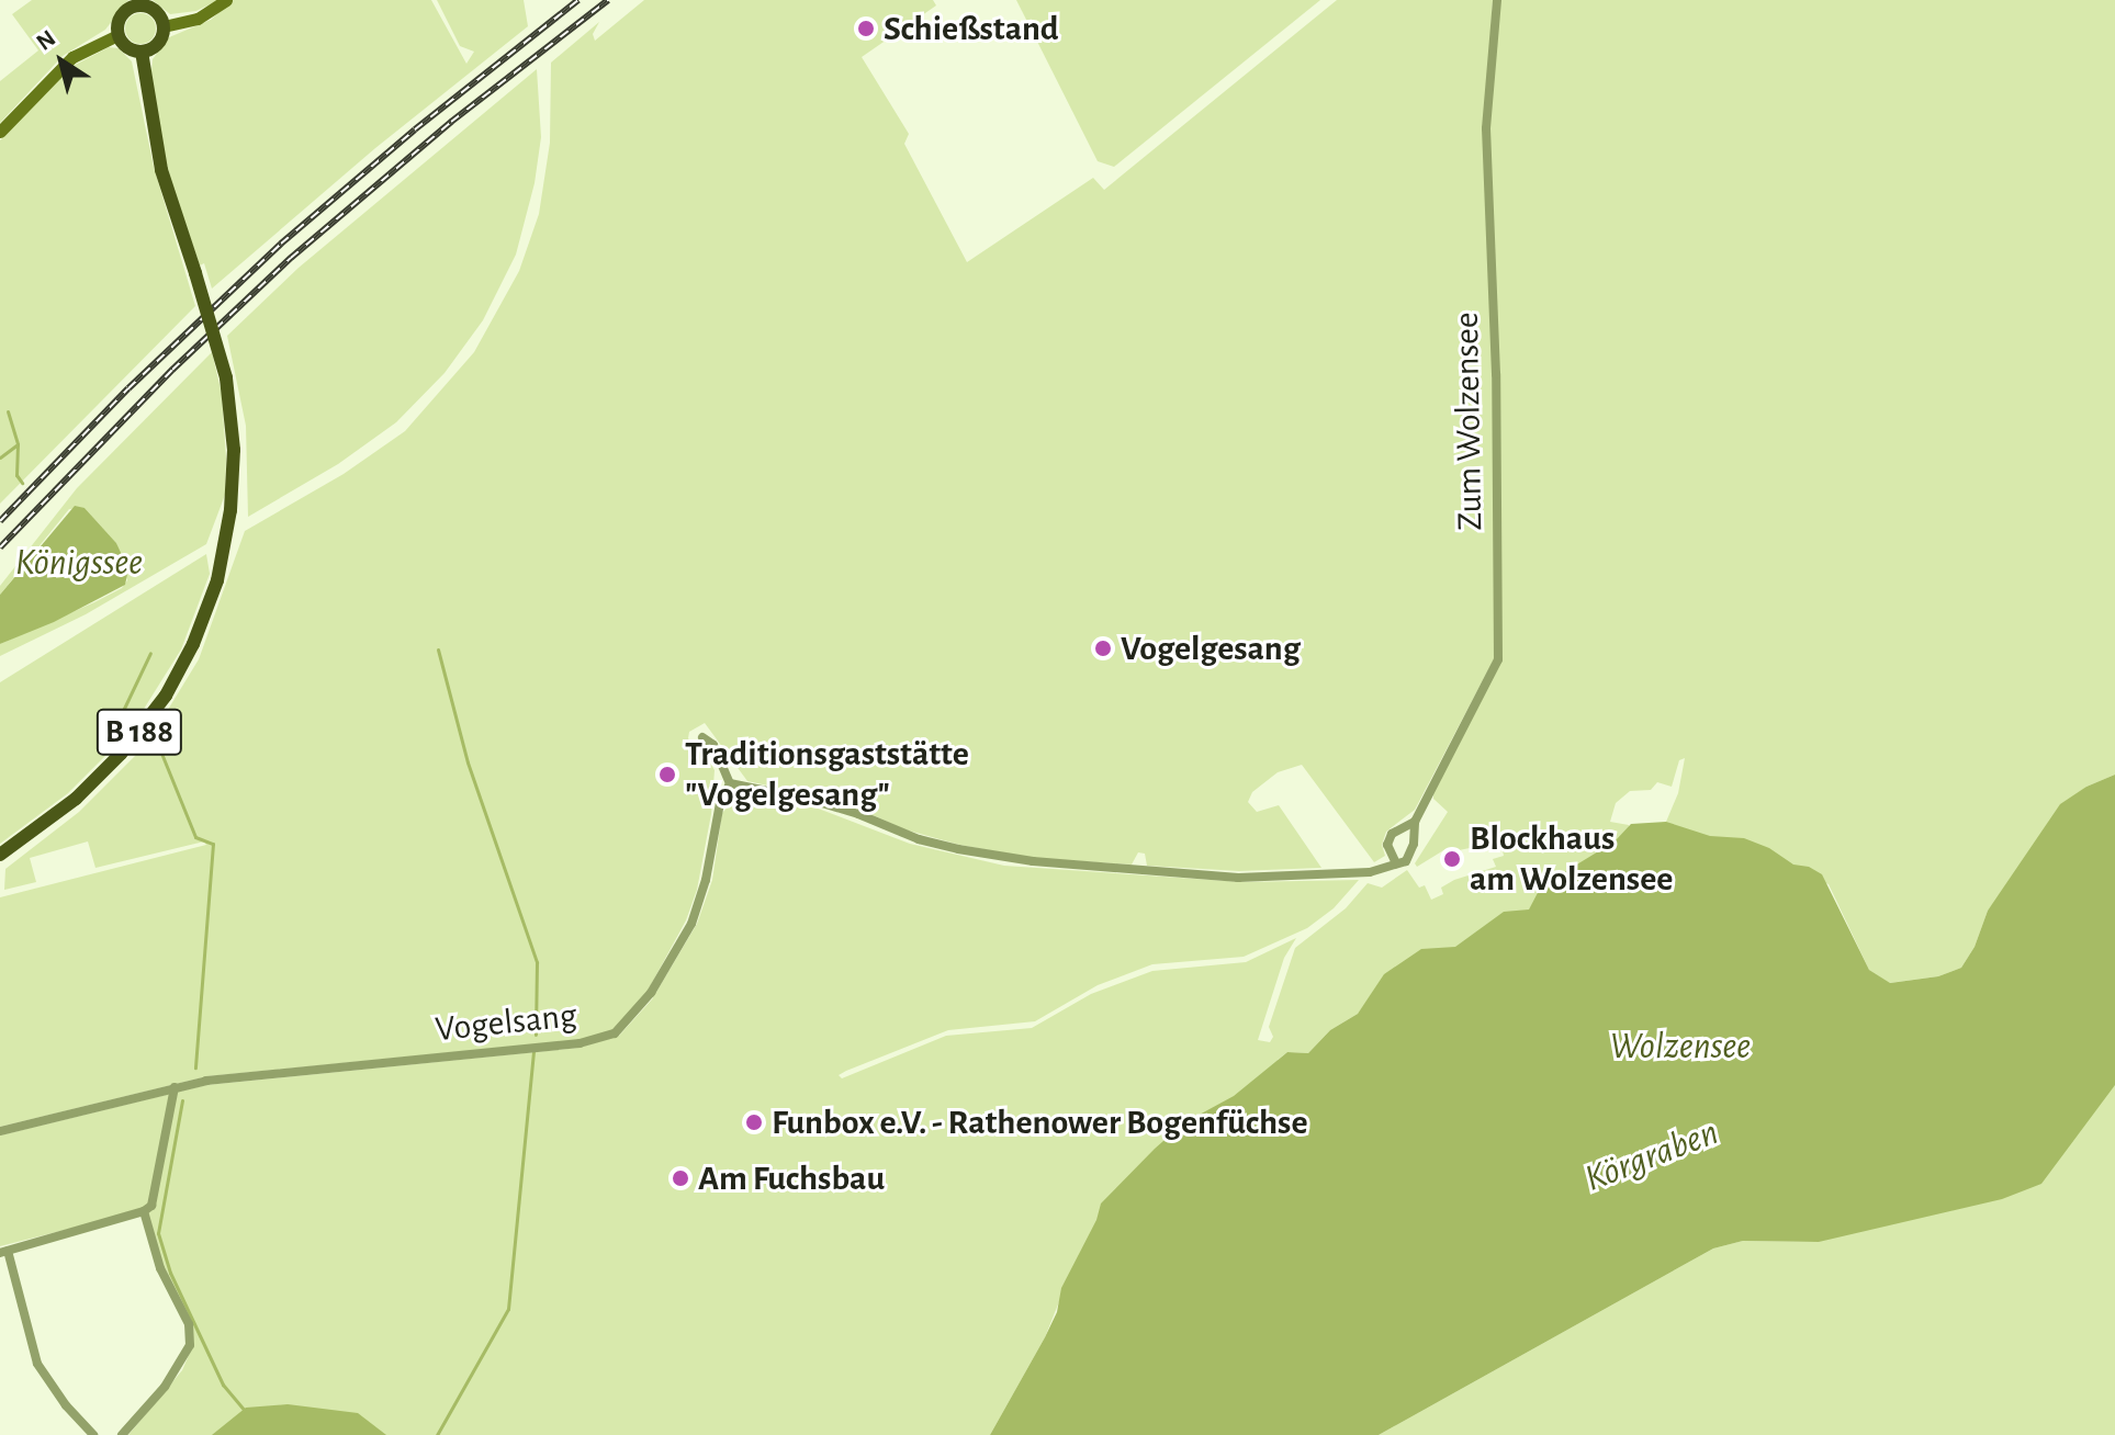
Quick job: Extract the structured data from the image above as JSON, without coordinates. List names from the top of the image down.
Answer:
{
  "streets": {
    "main road": ["B 188"],
    "street": ["Zum Wolzensee", "Vogelsang"]
  },
  "water": ["Königssee", "Wolzensee", "Körgraben"],
  "places": [
    "Schießstand",
    "Vogelgesang",
    "Traditionsgaststätte \"Vogelgesang\"",
    "Blockhaus am Wolzensee",
    "Funbox e.V. - Rathenower Bogenfüchse",
    "Am Fuchsbau"
  ],
  "north": "top left"
}
